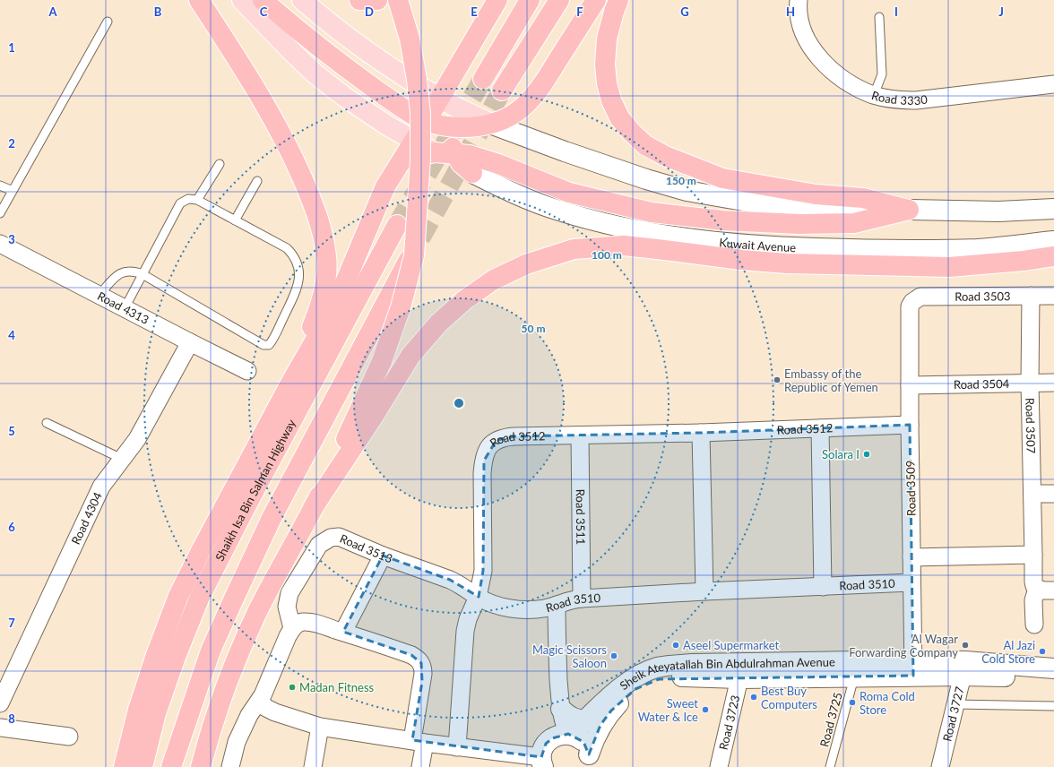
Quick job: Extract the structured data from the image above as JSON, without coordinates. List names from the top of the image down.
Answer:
{
  "streets": {
    "highway": ["Shaikh Isa Bin Salman Highway"],
    "main road": ["Kuwait Avenue", "Sheik Ateyatallah Bin Abdulrahman Avenue"],
    "street": [
      "Road 3330",
      "Road 3503",
      "Road 4313",
      "Road 3504",
      "Road 3507",
      "Road 3512",
      "Road 3509",
      "Road 3511",
      "Road 4304",
      "Road 3513",
      "Road 3510",
      "Road 3727",
      "Road 3723"
    ],
    "lane": ["Road 3725"]
  },
  "crossings": [
    ["Road 3503", "Road 3507"],
    ["Road 3503", "Road 3509"],
    ["Road 4313", "Road 4304"],
    ["Road 3504", "Road 3507"],
    ["Road 3504", "Road 3509"],
    ["Road 3512", "Road 3509"],
    ["Road 3512", "Road 3511"],
    ["Road 3512", "Road 3513"],
    ["Road 3512", "Road 3510"],
    ["Road 3509", "Road 3510"],
    ["Road 3509", "Sheik Ateyatallah Bin Abdulrahman Avenue"],
    ["Road 3511", "Road 3510"],
    ["Road 3513", "Road 3510"],
    ["Sheik Ateyatallah Bin Abdulrahman Avenue", "Road 3727"],
    ["Sheik Ateyatallah Bin Abdulrahman Avenue", "Road 3725"],
    ["Sheik Ateyatallah Bin Abdulrahman Avenue", "Road 3723"]
  ],
  "places": [
    "Embassy of the Republic of Yemen",
    "Solara I",
    "Aseel Supermarket",
    "Al Wagar Forwarding Company",
    "Al Jazi Cold Store",
    "Magic Scissors Saloon",
    "Madan Fitness",
    "Best Buy Computers",
    "Roma Cold Store",
    "Sweet Water & Ice"
  ],
  "grid": {
    "columns": [
      "A",
      "B",
      "C",
      "D",
      "E",
      "F",
      "G",
      "H",
      "I",
      "J"
    ],
    "rows": [
      "1",
      "2",
      "3",
      "4",
      "5",
      "6",
      "7",
      "8"
    ]
  },
  "rings": ["150 m", "100 m", "50 m"]
}
